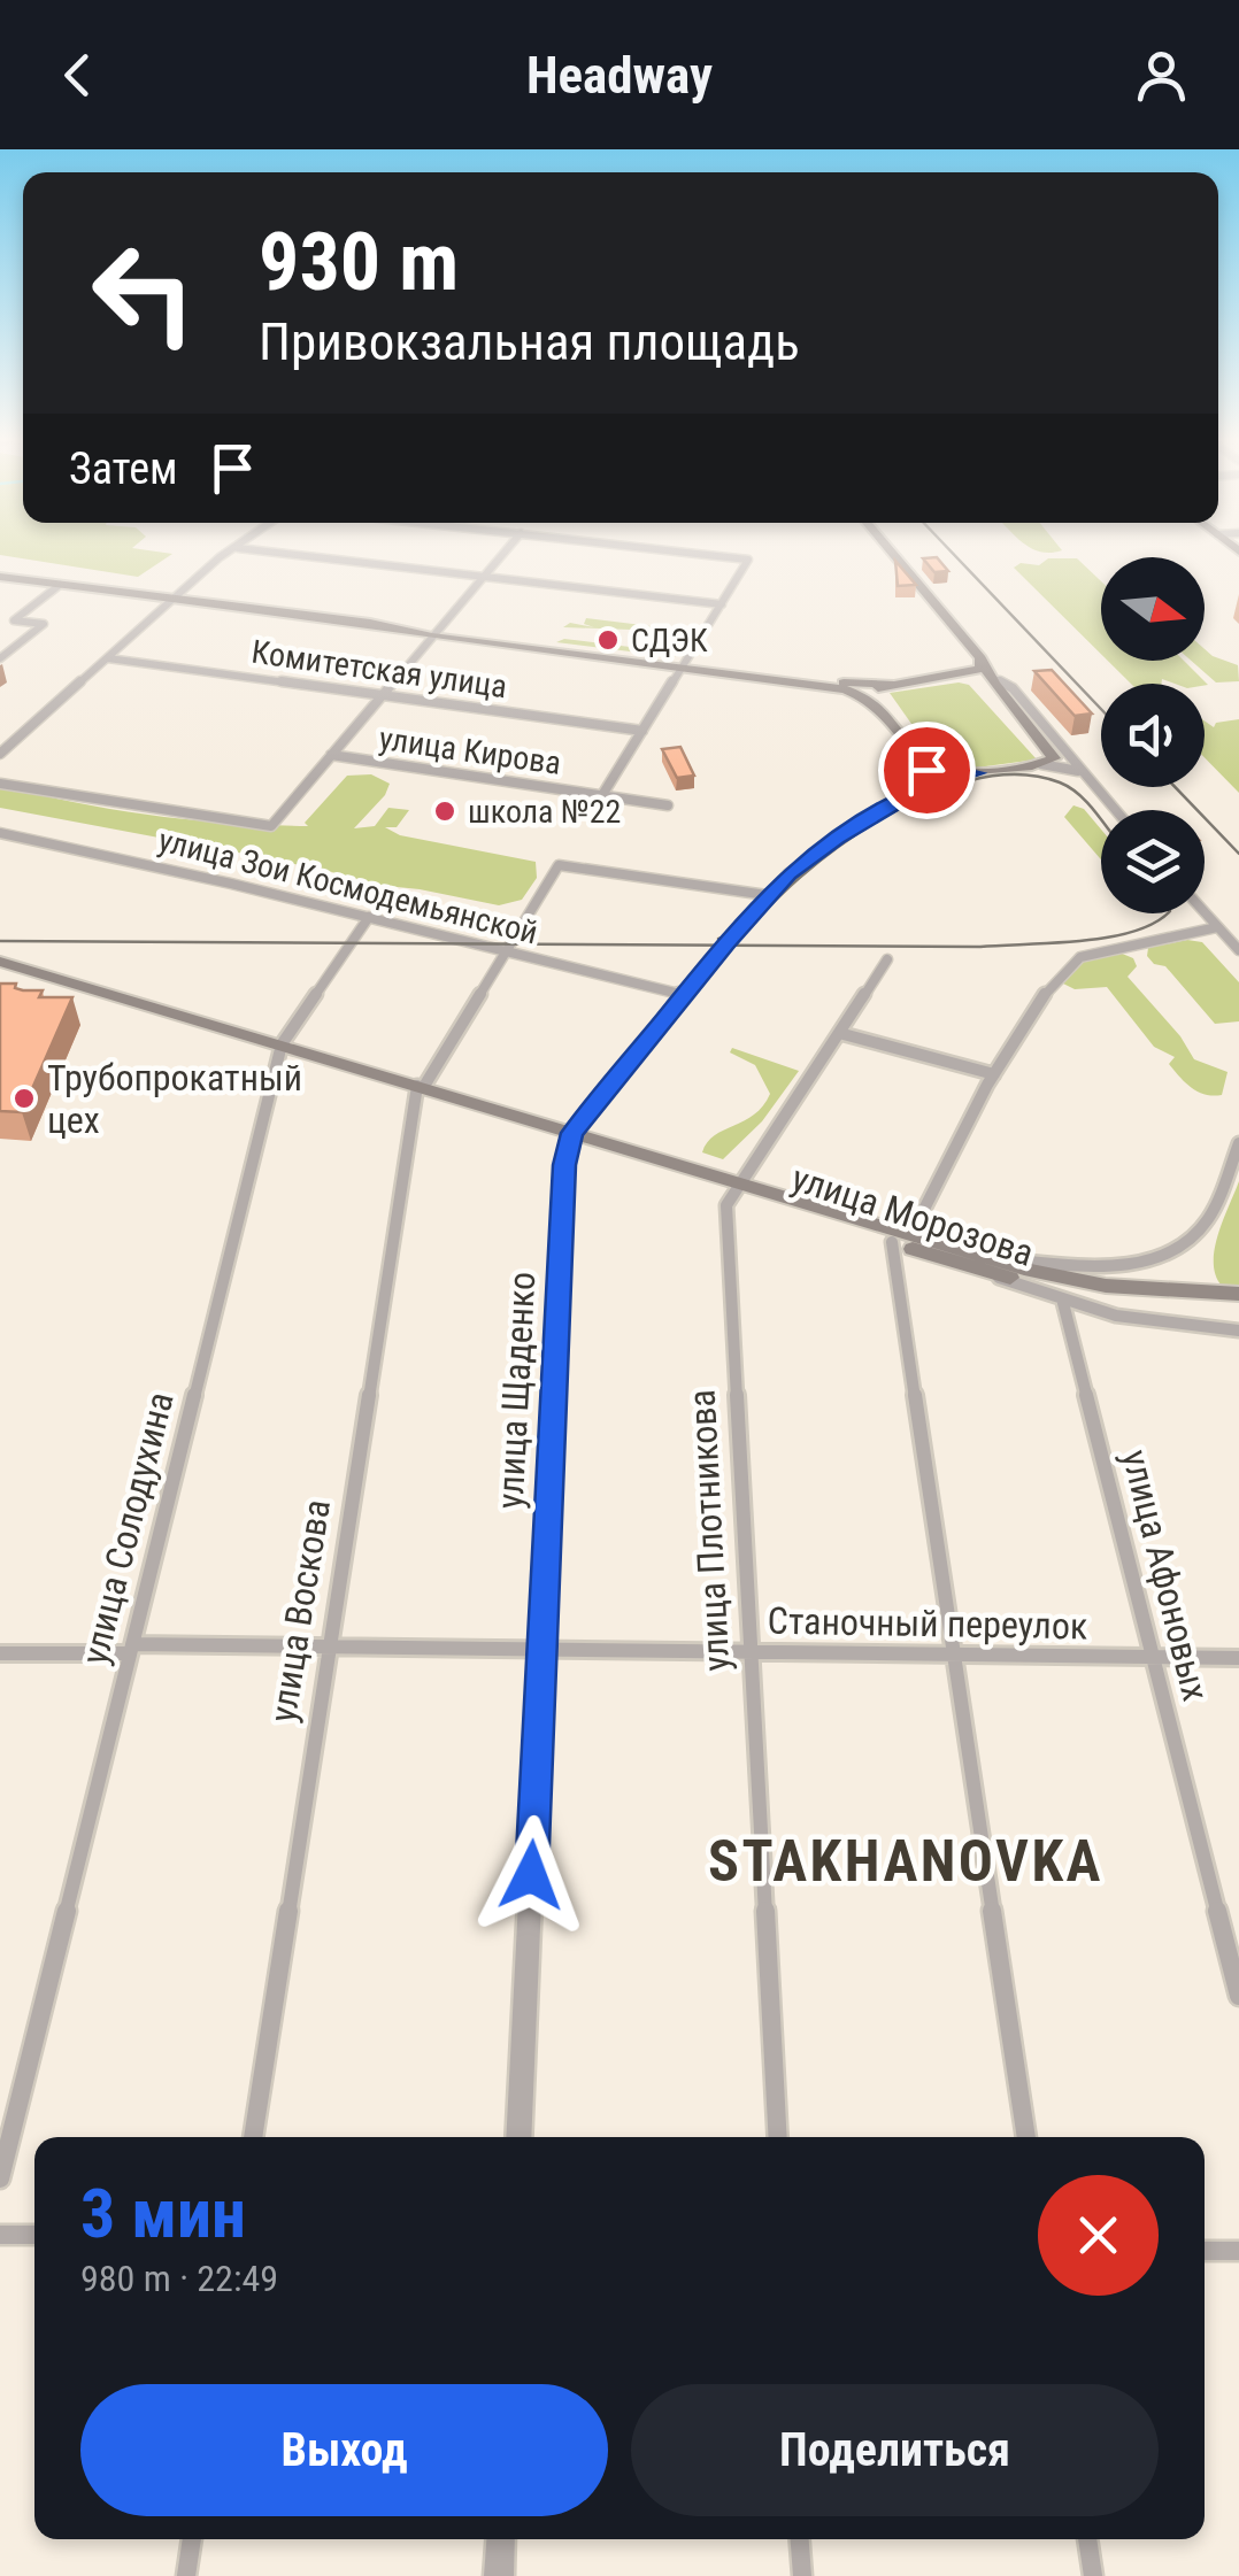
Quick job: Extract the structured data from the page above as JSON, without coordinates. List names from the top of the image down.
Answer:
{
  "streets": {
    "main road": ["улица Морозова", "улица Щаденко"],
    "street": [
      "Комитетская улица",
      "улица Кирова",
      "улица Зои Космодемьянской",
      "улица Солодухина",
      "улица Плотникова",
      "улица Афоновых",
      "улица Воскова",
      "Станочный переулок"
    ]
  },
  "crossings": [
    ["улица Кирова", "улица Зои Космодемьянской"],
    ["улица Зои Космодемьянской", "улица Щаденко"],
    ["улица Зои Космодемьянской", "улица Солодухина"],
    ["улица Зои Космодемьянской", "улица Воскова"],
    ["улица Морозова", "улица Щаденко"],
    ["улица Морозова", "улица Солодухина"],
    ["улица Морозова", "улица Плотникова"],
    ["улица Морозова", "улица Афоновых"],
    ["улица Морозова", "улица Воскова"],
    ["улица Щаденко", "Станочный переулок"],
    ["улица Солодухина", "Станочный переулок"],
    ["улица Плотникова", "Станочный переулок"],
    ["улица Афоновых", "Станочный переулок"],
    ["улица Воскова", "Станочный переулок"]
  ],
  "districts": ["STAKHANOVKA"],
  "places": ["СДЭК", "школа №22", "Трубопрокатный цех"],
  "north": "right",
  "page": {
    "header": "Headway",
    "turn": ["930 m", "Привокзальная площадь"],
    "then": "Затем",
    "heading": ["3 мин", "980 m · 22:49"],
    "buttons": ["Выход", "Поделиться"]
  }
}
